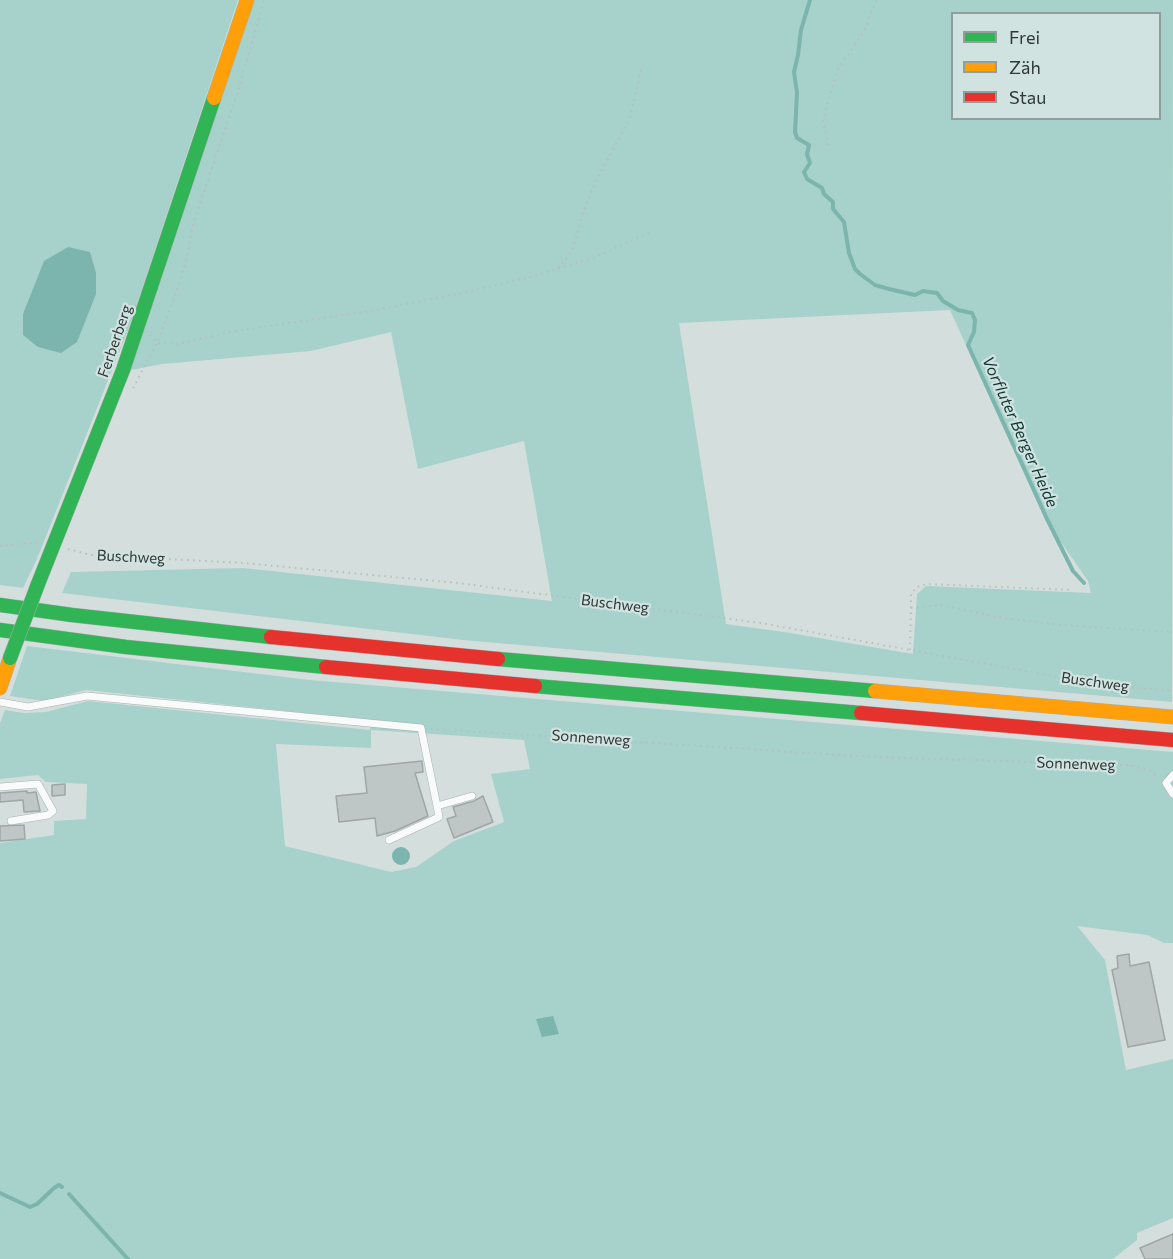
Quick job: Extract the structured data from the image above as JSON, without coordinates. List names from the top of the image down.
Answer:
{
  "streets": {
    "main road": ["Ferberberg"],
    "path": ["Buschweg", "Sonnenweg"]
  },
  "crossings": [
    ["Ferberberg", "Buschweg"]
  ],
  "water": ["Vorfluter Berger Heide"],
  "legend": ["Frei", "Zäh", "Stau"]
}
